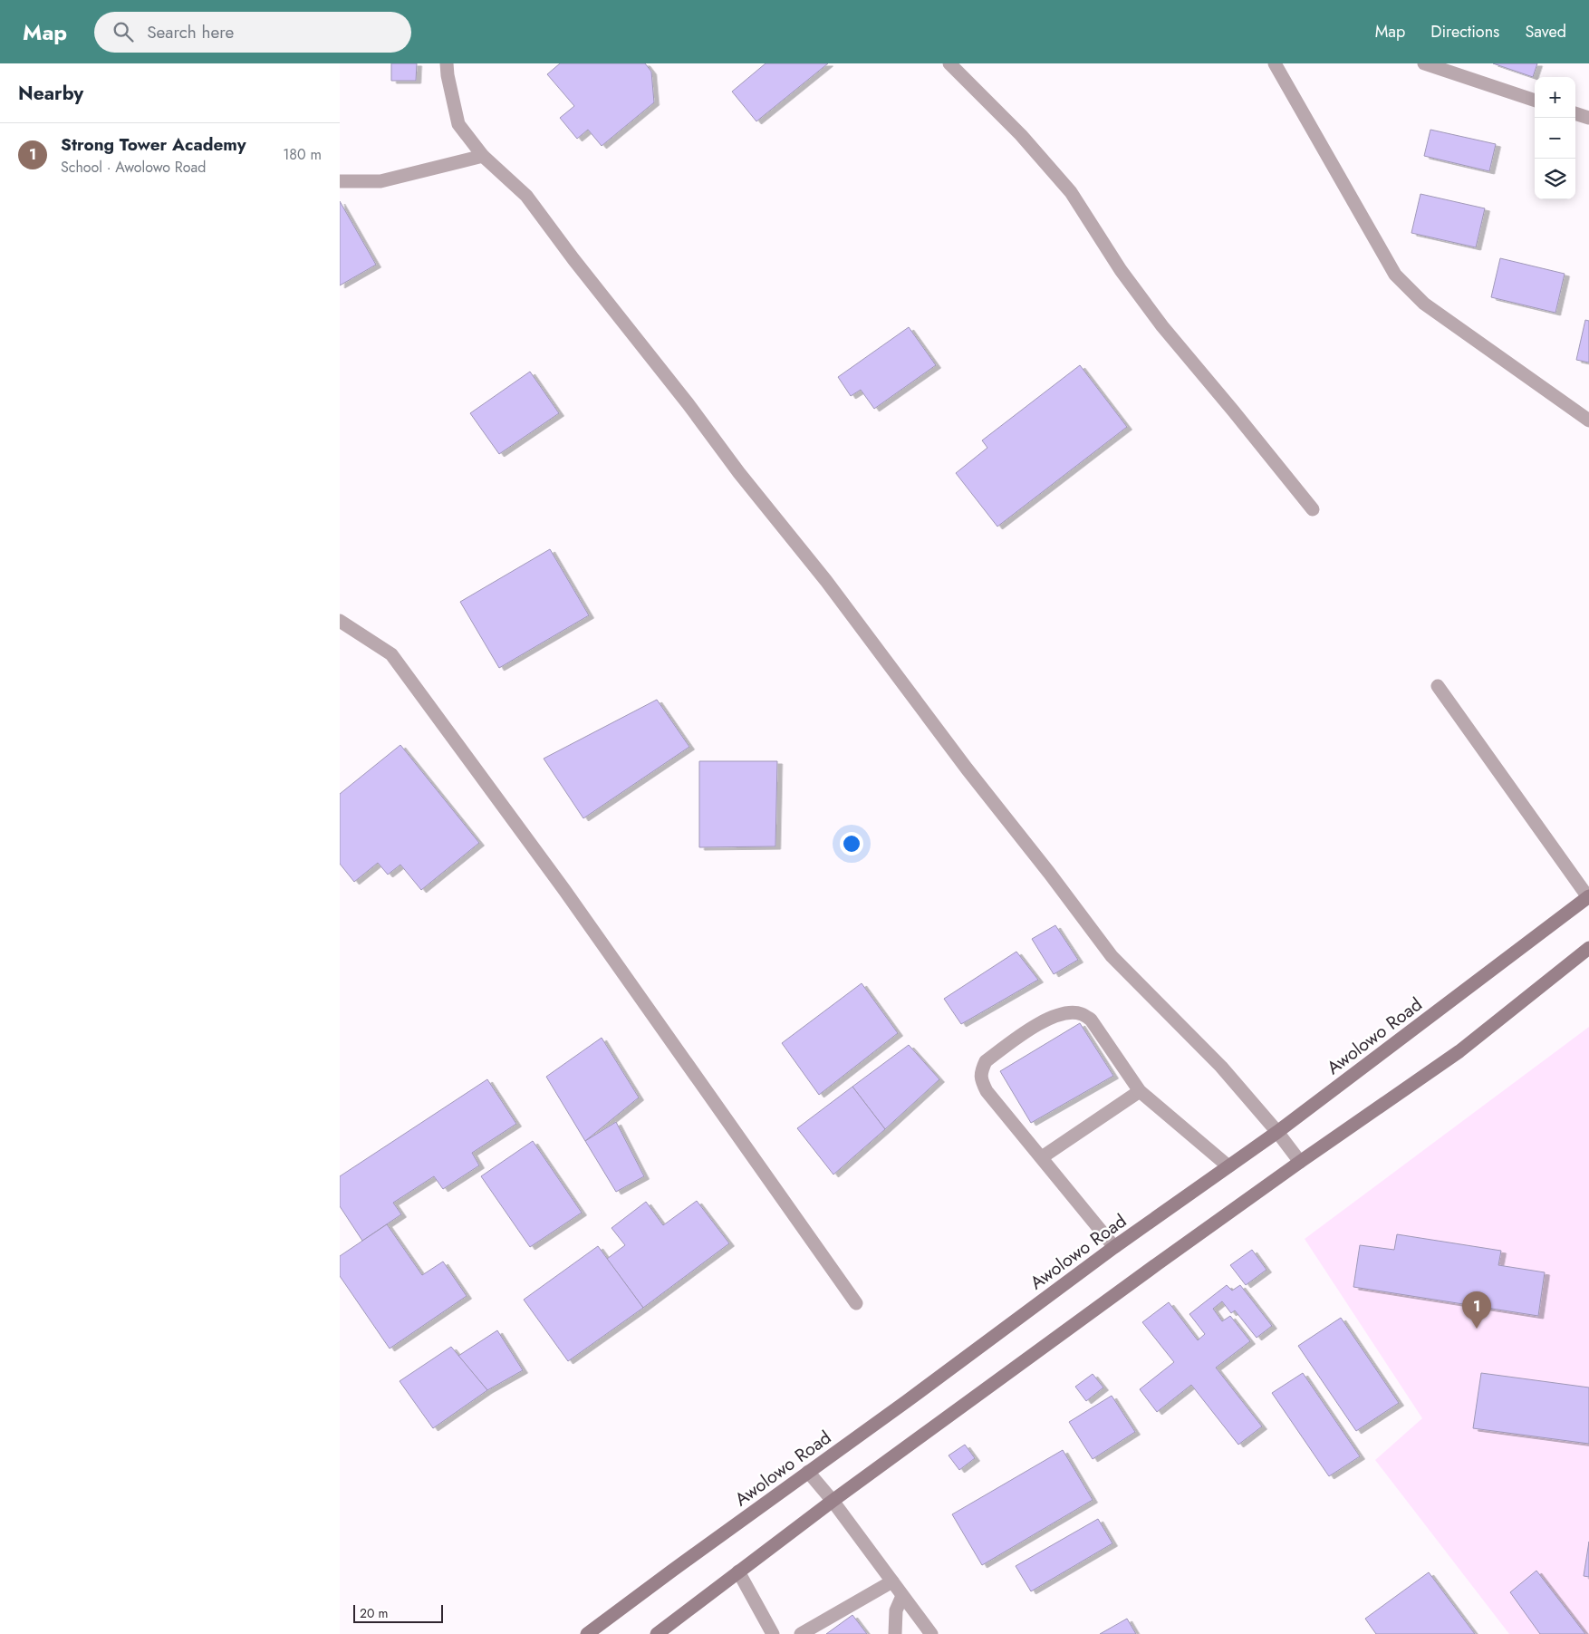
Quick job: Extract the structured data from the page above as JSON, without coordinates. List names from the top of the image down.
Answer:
{
  "streets": {
    "main road": ["Awolowo Road"]
  },
  "scale_bar": "20 m",
  "page": {
    "header": "Map",
    "search": "Search here",
    "nav": ["Map", "Directions", "Saved"],
    "heading": "Nearby",
    "map_buttons": ["+", "−"],
    "list": [
      {
        "mark": "1",
        "name": "Strong Tower Academy",
        "note": "School · Awolowo Road",
        "value": "180 m"
      }
    ],
    "pins": "1",
    "scale": "20 m"
  }
}
